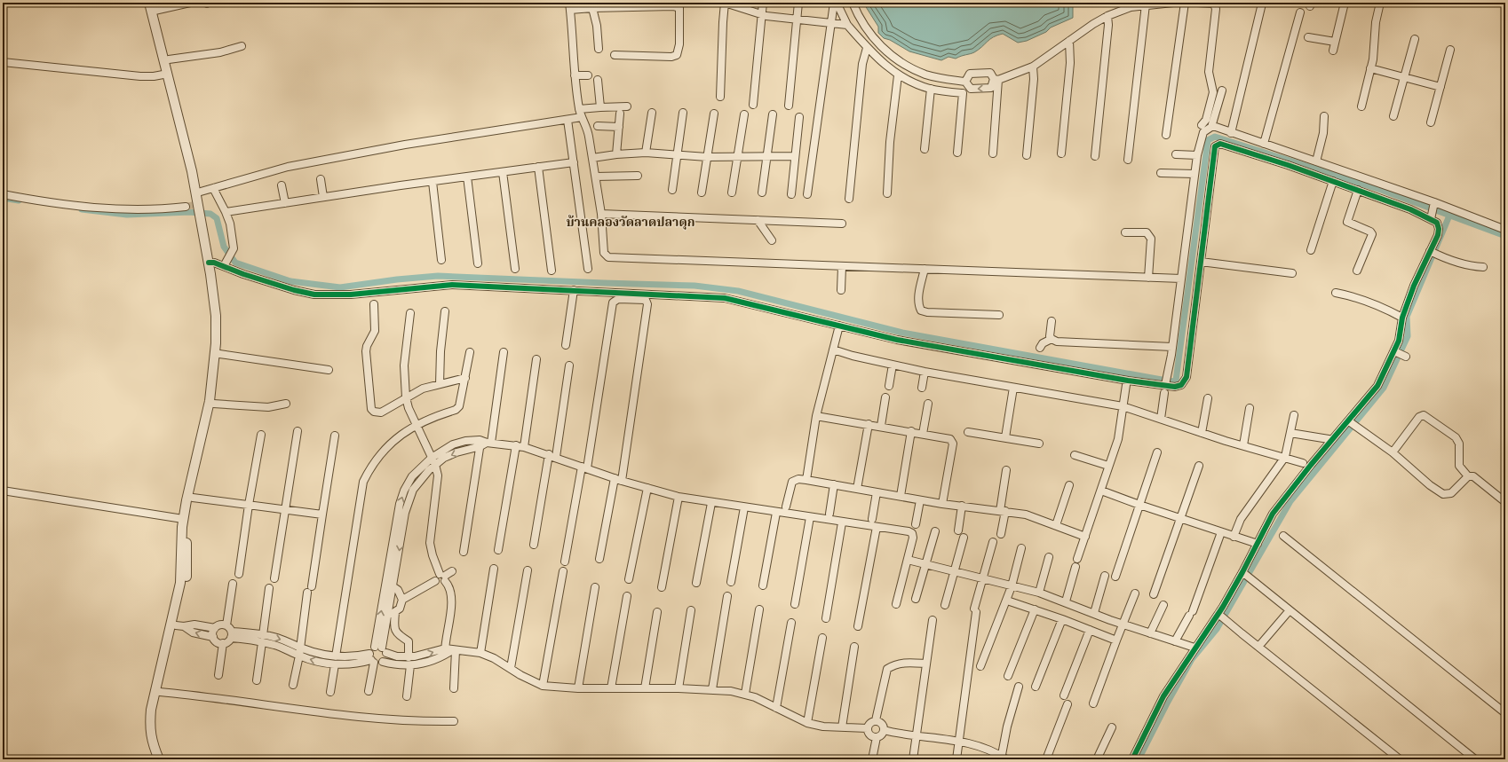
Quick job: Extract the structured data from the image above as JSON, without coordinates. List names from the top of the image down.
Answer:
{
  "districts": ["บ้านคลองวัดลาดปลาดุก"]
}
